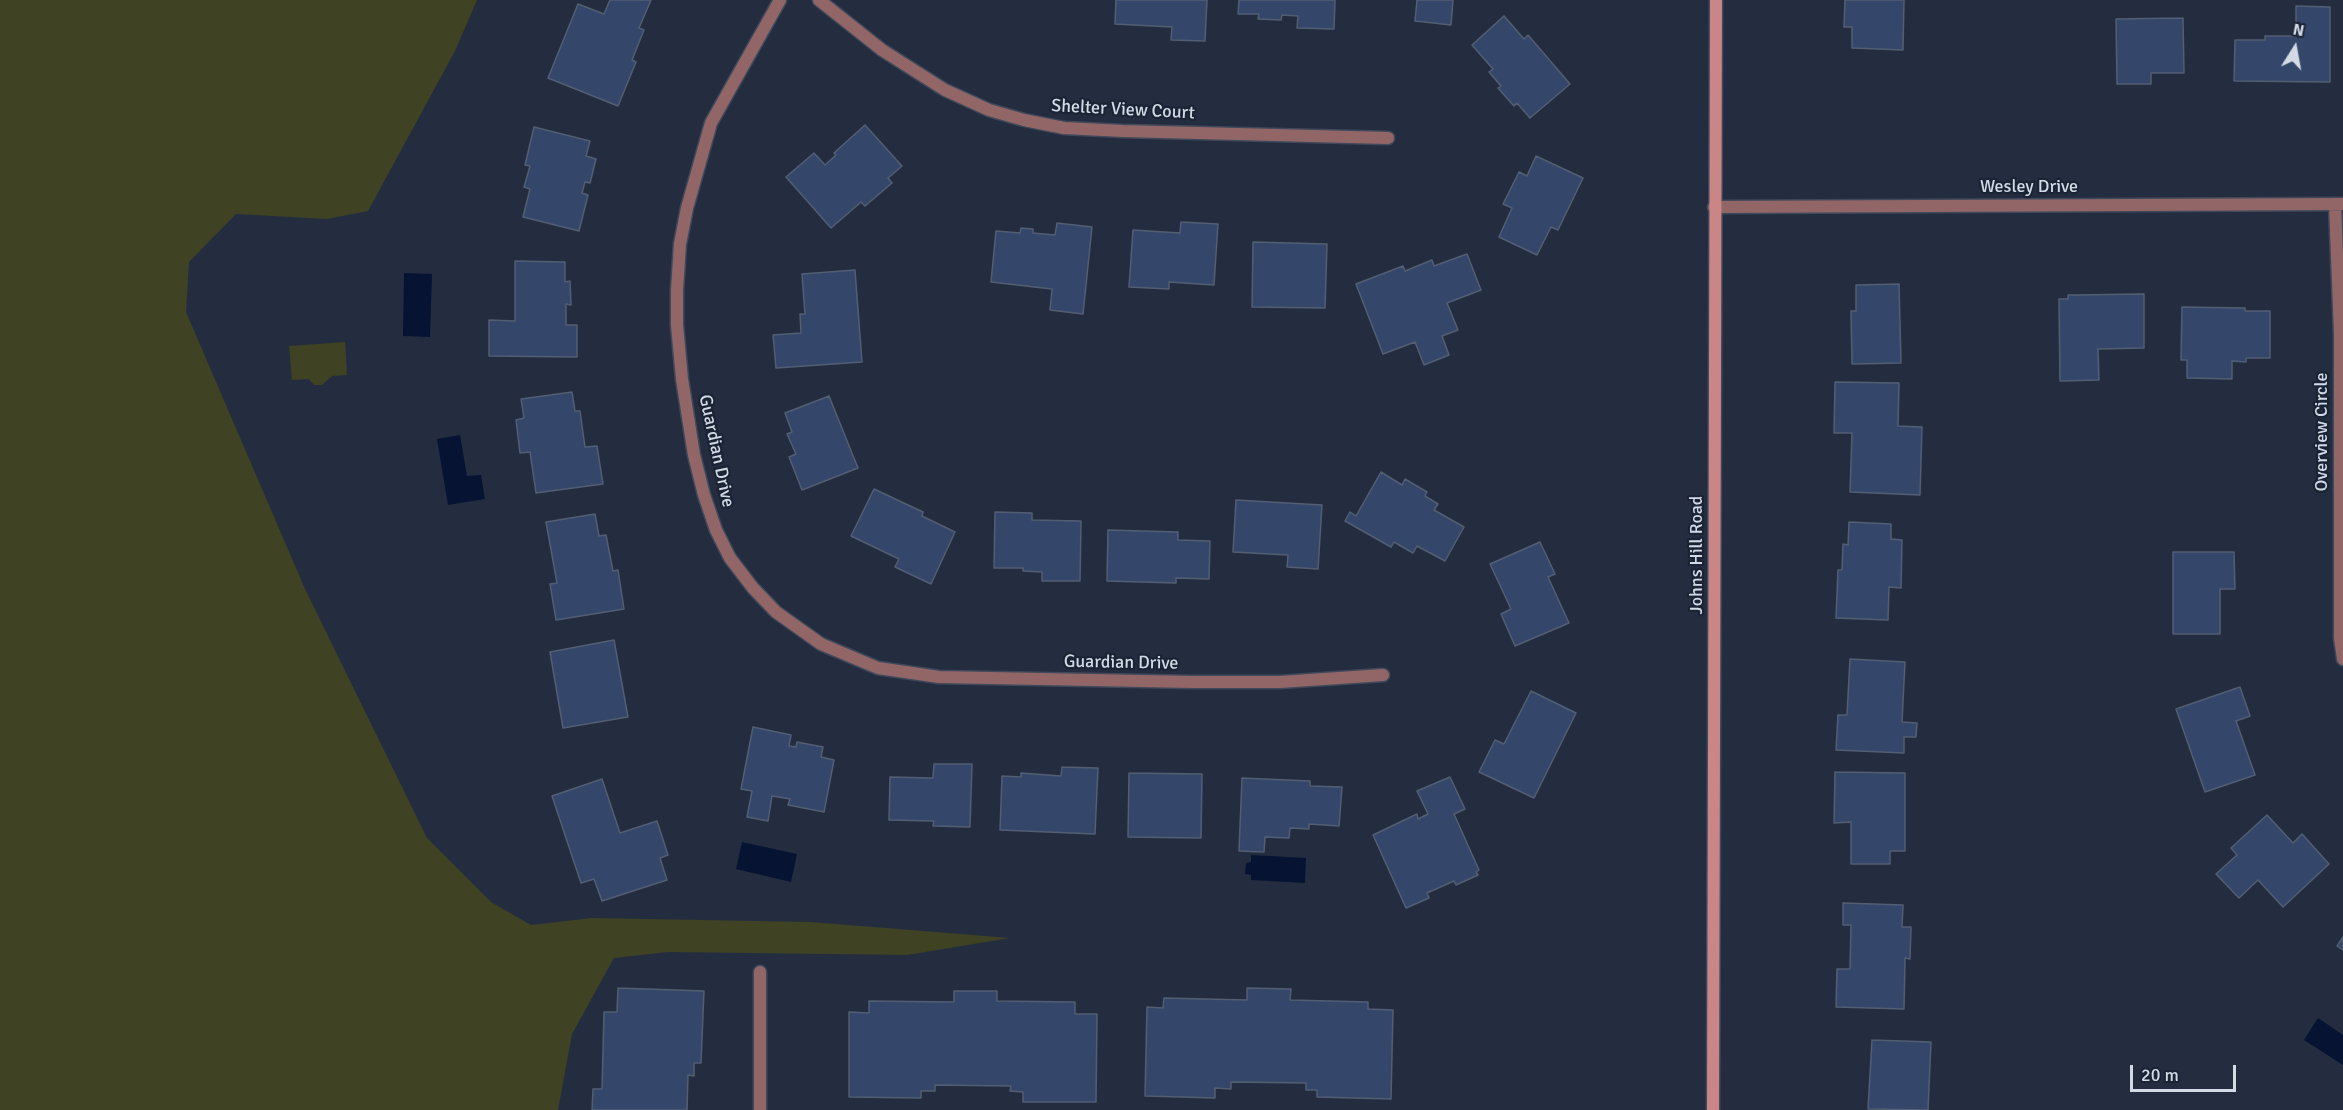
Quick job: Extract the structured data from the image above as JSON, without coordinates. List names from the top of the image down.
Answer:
{
  "streets": {
    "main road": ["Johns Hill Road"],
    "street": [
      "Shelter View Court",
      "Wesley Drive",
      "Overview Circle",
      "Guardian Drive"
    ]
  },
  "crossings": [
    ["Wesley Drive", "Overview Circle"],
    ["Wesley Drive", "Johns Hill Road"]
  ],
  "scale_bar": "20 m",
  "north": "top"
}
